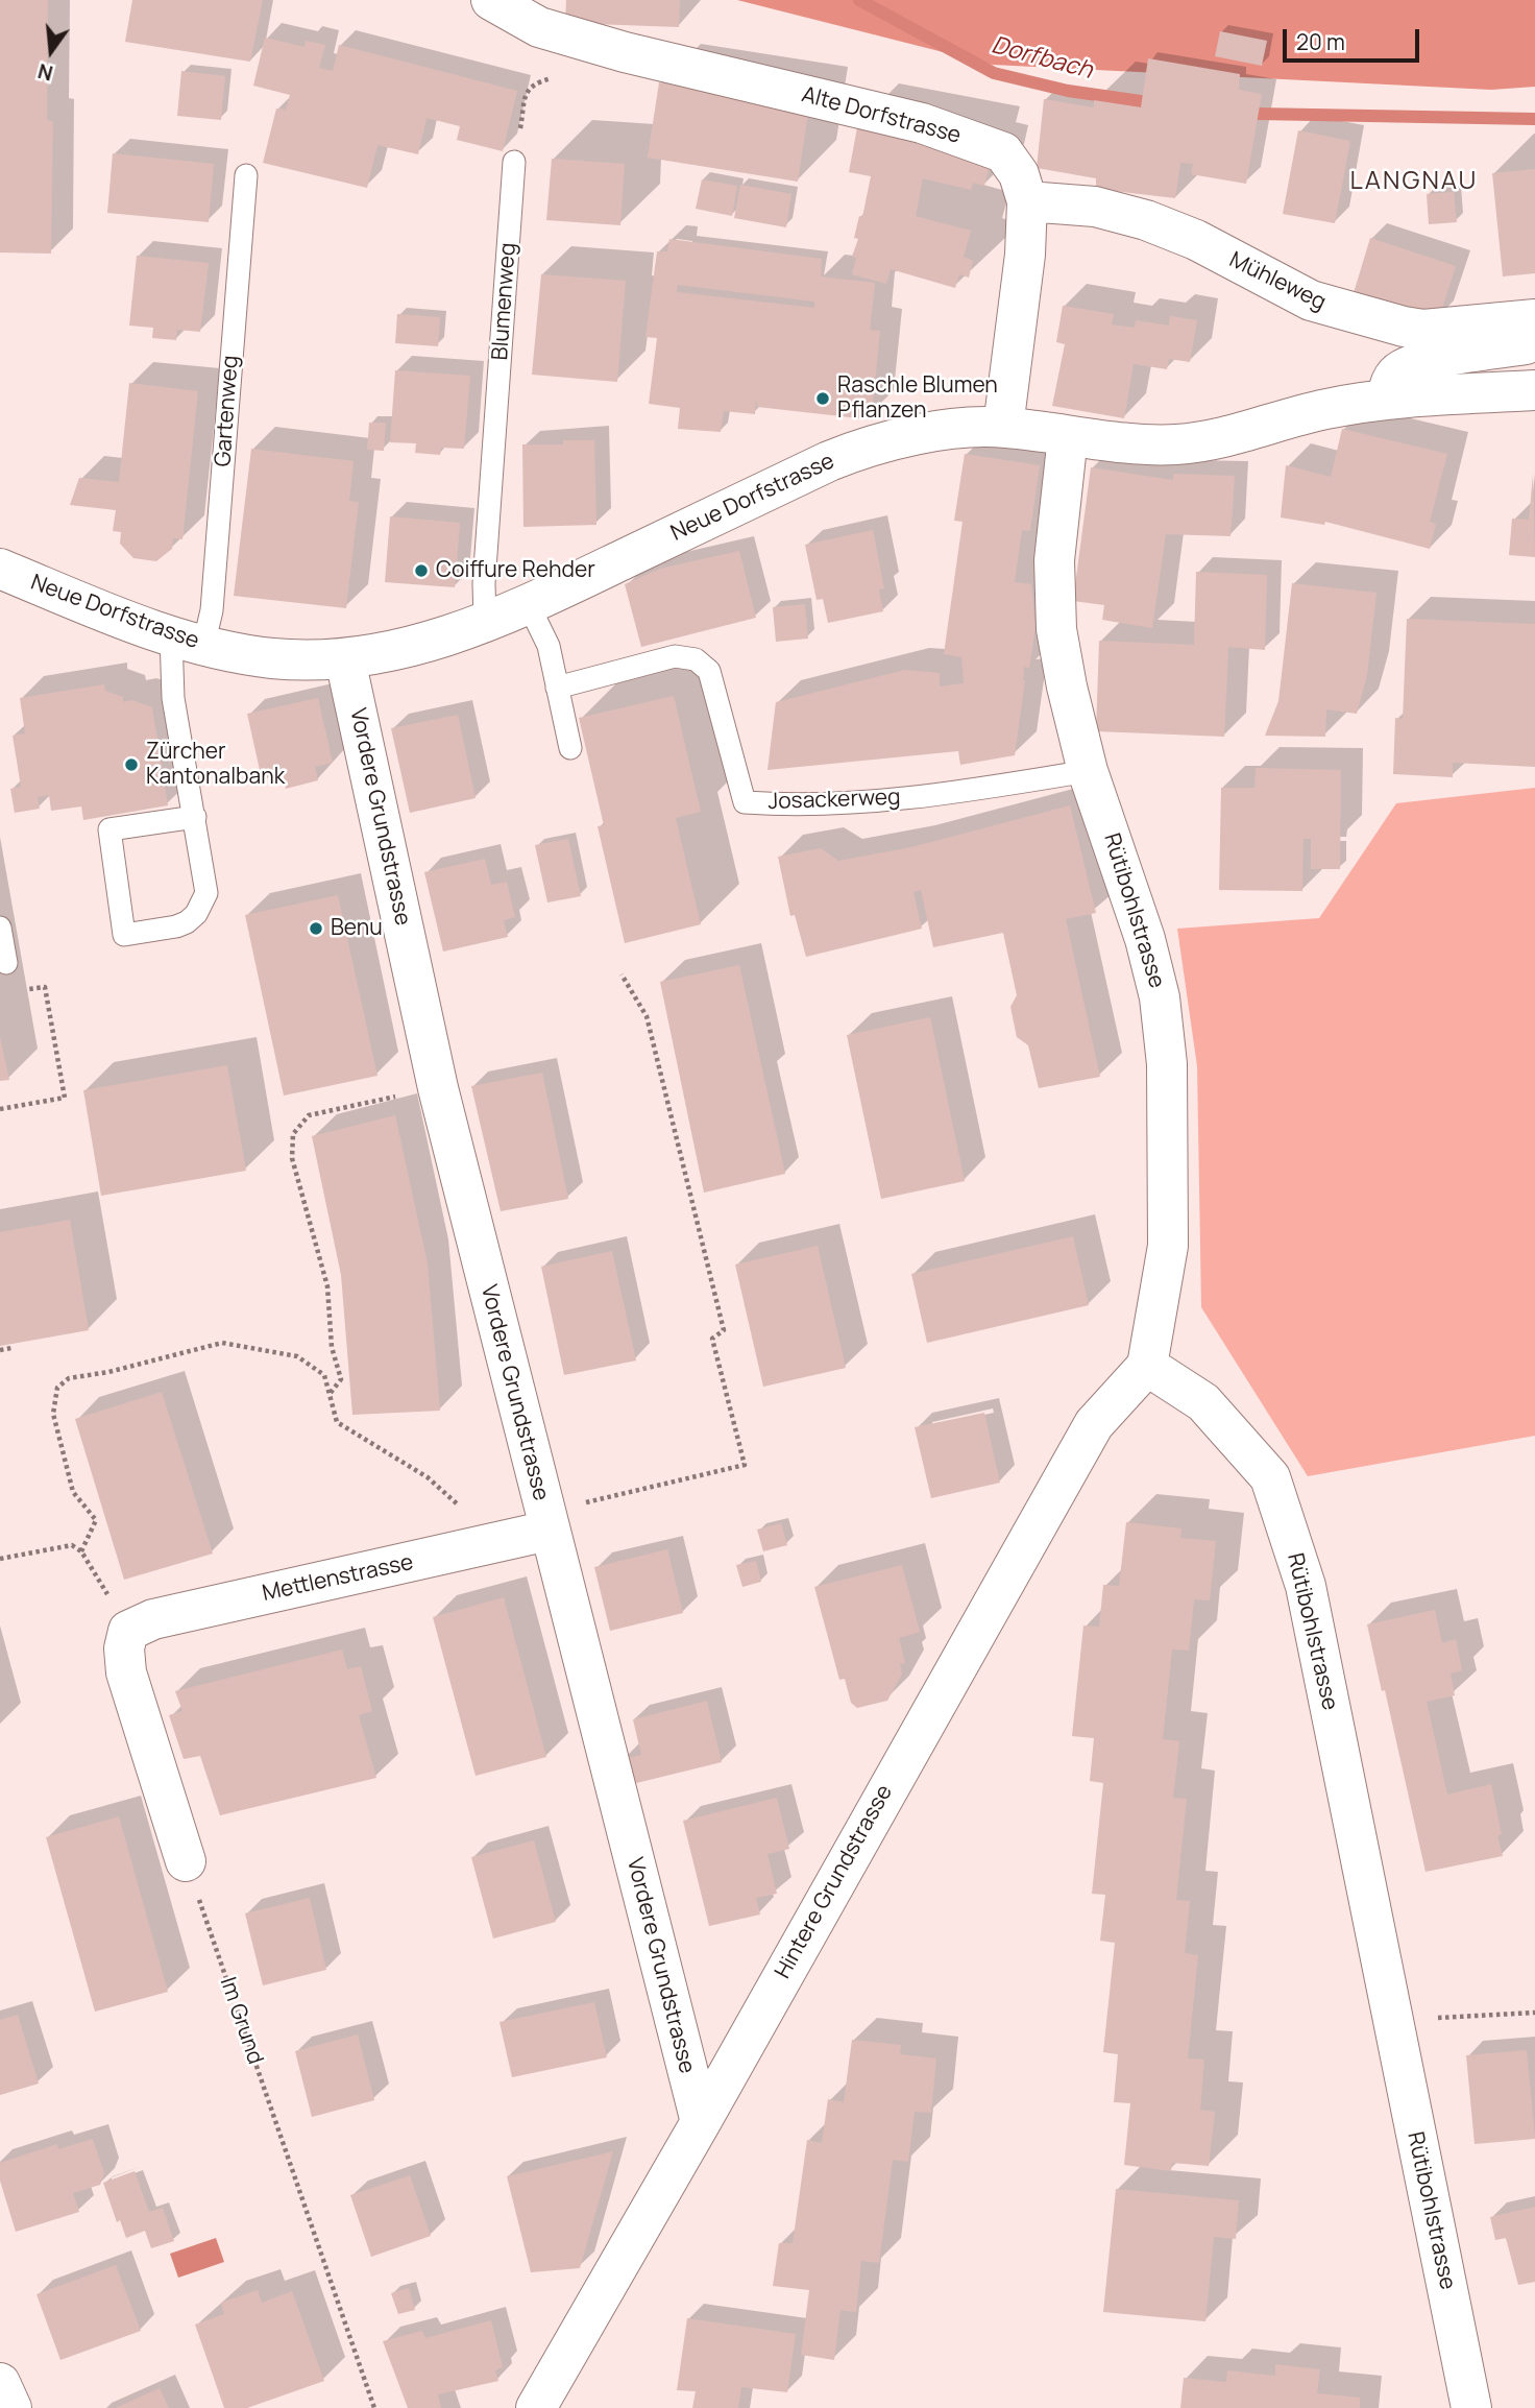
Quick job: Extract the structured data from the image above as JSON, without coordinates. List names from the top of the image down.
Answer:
{
  "streets": {
    "street": [
      "Alte Dorfstrasse",
      "Mühleweg",
      "Neue Dorfstrasse",
      "Vordere Grundstrasse",
      "Rütibohlstrasse",
      "Mettlenstrasse",
      "Hintere Grundstrasse"
    ],
    "lane": ["Blumenweg", "Gartenweg", "Josackerweg"],
    "path": ["Im Grund"]
  },
  "crossings": [
    ["Alte Dorfstrasse", "Mühleweg"],
    ["Alte Dorfstrasse", "Neue Dorfstrasse"],
    ["Blumenweg", "Neue Dorfstrasse"],
    ["Gartenweg", "Neue Dorfstrasse"],
    ["Neue Dorfstrasse", "Vordere Grundstrasse"],
    ["Neue Dorfstrasse", "Rütibohlstrasse"],
    ["Josackerweg", "Rütibohlstrasse"],
    ["Vordere Grundstrasse", "Mettlenstrasse"],
    ["Vordere Grundstrasse", "Hintere Grundstrasse"],
    ["Rütibohlstrasse", "Hintere Grundstrasse"]
  ],
  "districts": ["LANGNAU"],
  "water": ["Dorfbach"],
  "places": [
    "Raschle Blumen Pflanzen",
    "Coiffure Rehder",
    "Zürcher Kantonalbank",
    "Benu"
  ],
  "scale_bar": "20 m",
  "north": "bottom"
}
